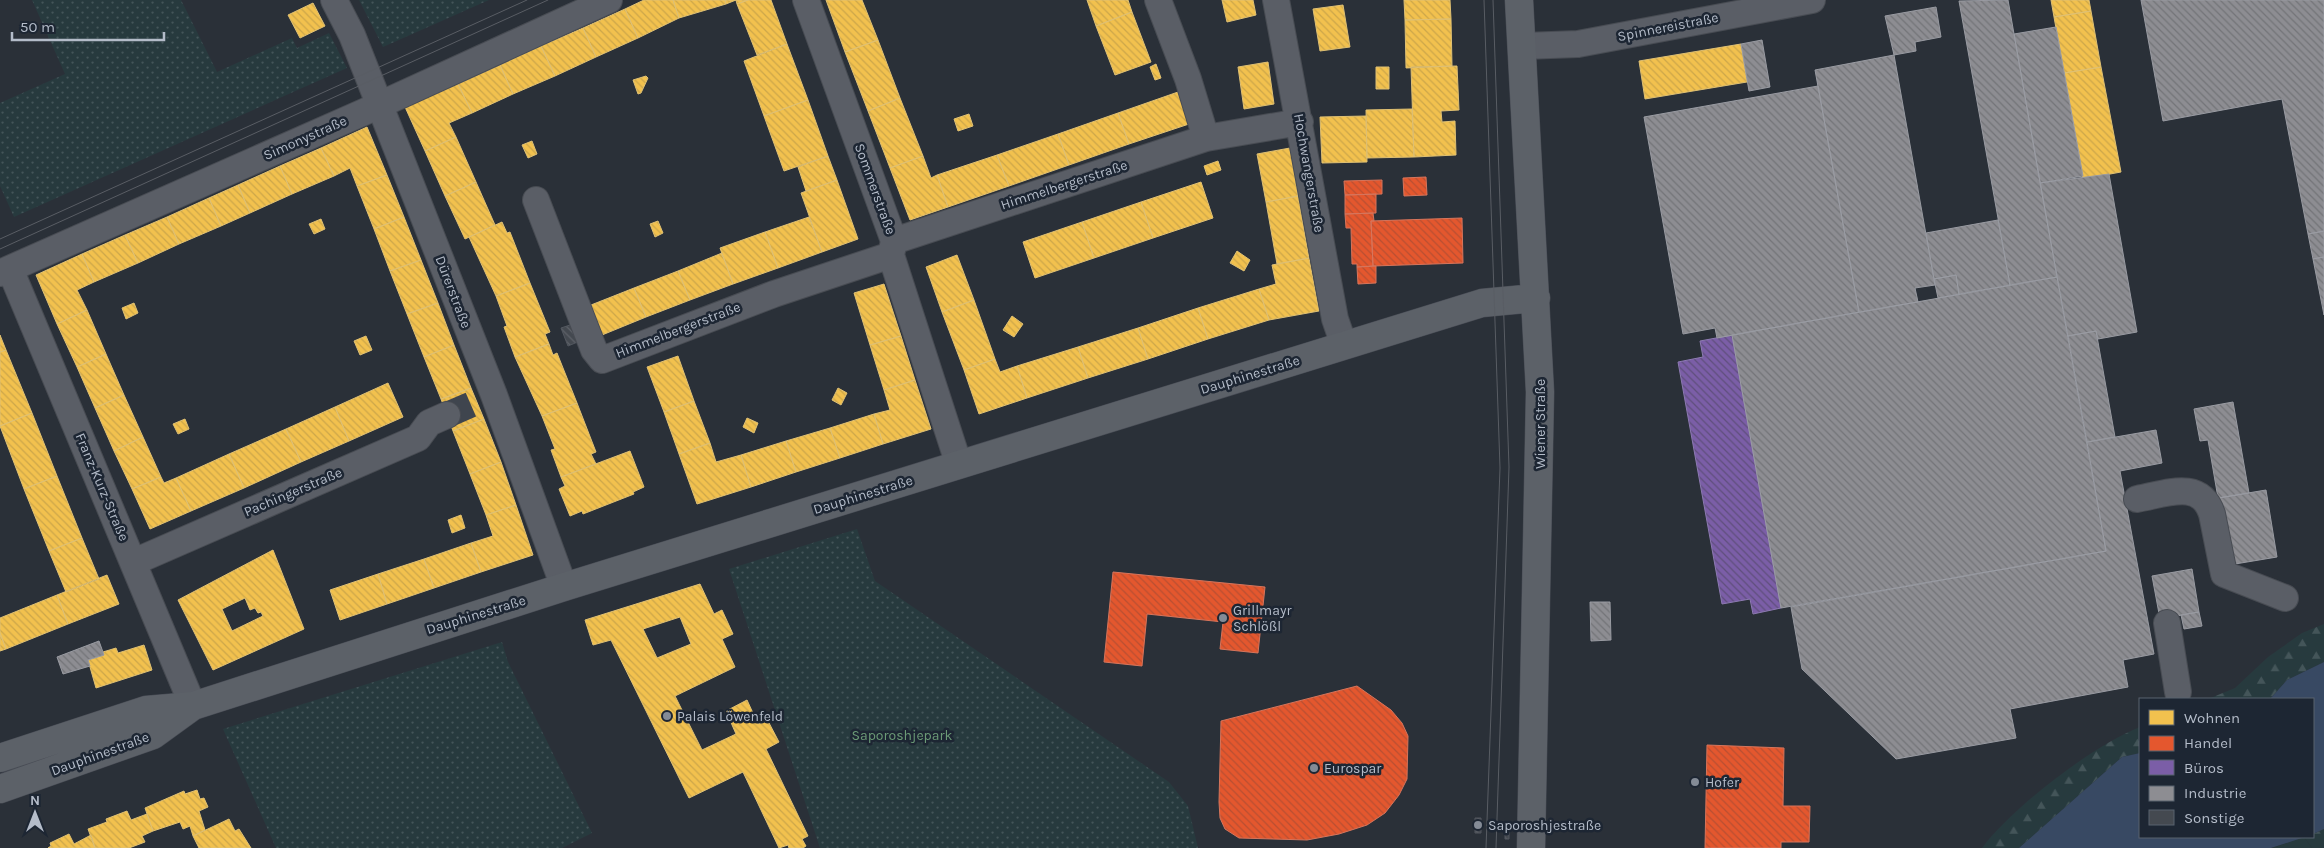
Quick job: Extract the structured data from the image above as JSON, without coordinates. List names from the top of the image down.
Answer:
{
  "streets": {
    "main road": ["Dauphinestraße", "Wiener Straße"],
    "street": [
      "Spinnereistraße",
      "Simonystraße",
      "Hochwangerstraße",
      "Himmelbergerstraße",
      "Sommerstraße",
      "Dürerstraße",
      "Franz-Kurz-Straße",
      "Pachingerstraße"
    ]
  },
  "crossings": [
    ["Spinnereistraße", "Wiener Straße"],
    ["Simonystraße", "Dürerstraße"],
    ["Simonystraße", "Franz-Kurz-Straße"],
    ["Hochwangerstraße", "Himmelbergerstraße"],
    ["Hochwangerstraße", "Dauphinestraße"],
    ["Himmelbergerstraße", "Sommerstraße"],
    ["Sommerstraße", "Dauphinestraße"],
    ["Dürerstraße", "Dauphinestraße"],
    ["Dauphinestraße", "Wiener Straße"],
    ["Dauphinestraße", "Franz-Kurz-Straße"],
    ["Franz-Kurz-Straße", "Pachingerstraße"]
  ],
  "parks": ["Saporoshjepark"],
  "places": [
    "Grillmayr Schlößl",
    "Palais Löwenfeld",
    "Eurospar",
    "Hofer",
    "Saporoshjestraße"
  ],
  "legend": [
    "Wohnen",
    "Handel",
    "Büros",
    "Industrie",
    "Sonstige"
  ],
  "scale_bar": "50 m",
  "north": "top"
}
